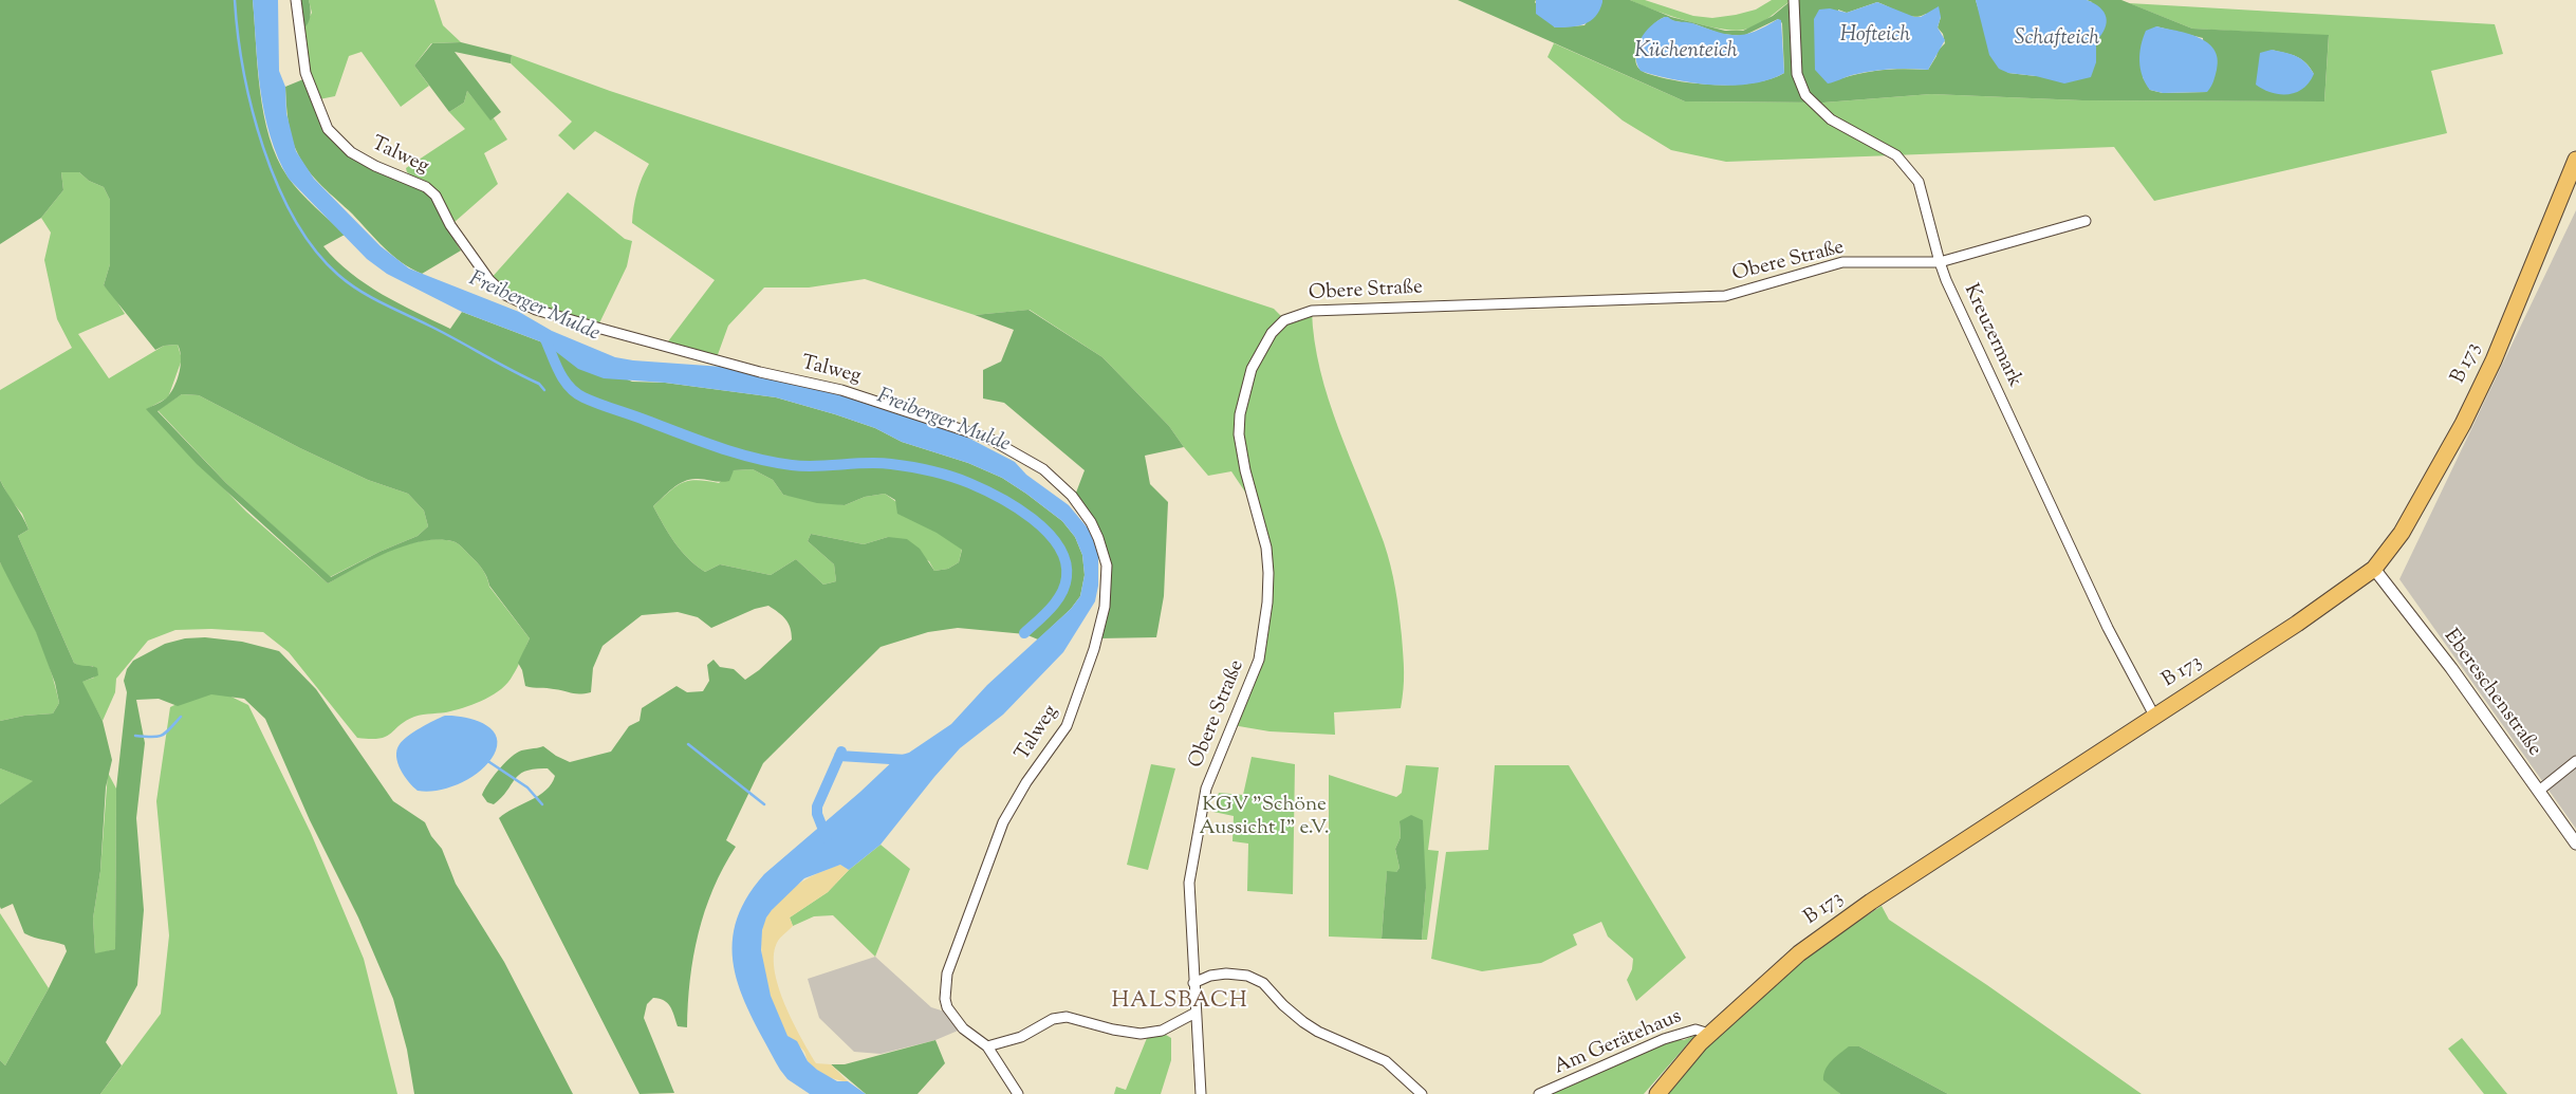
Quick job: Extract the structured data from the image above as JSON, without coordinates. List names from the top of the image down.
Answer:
{
  "streets": {
    "main road": ["B 173"],
    "street": [
      "Talweg",
      "Obere Straße",
      "Kreuzermark",
      "Ebereschenstraße",
      "Am Gerätehaus"
    ]
  },
  "crossings": [
    ["Obere Straße", "Kreuzermark"],
    ["Kreuzermark", "B 173"],
    ["B 173", "Ebereschenstraße"],
    ["B 173", "Am Gerätehaus"]
  ],
  "districts": ["HALSBACH"],
  "water": [
    "Hofteich",
    "Schafteich",
    "Küchenteich",
    "Freiberger Mulde"
  ],
  "parks": ["KGV \"Schöne Aussicht I\" e.V."]
}
